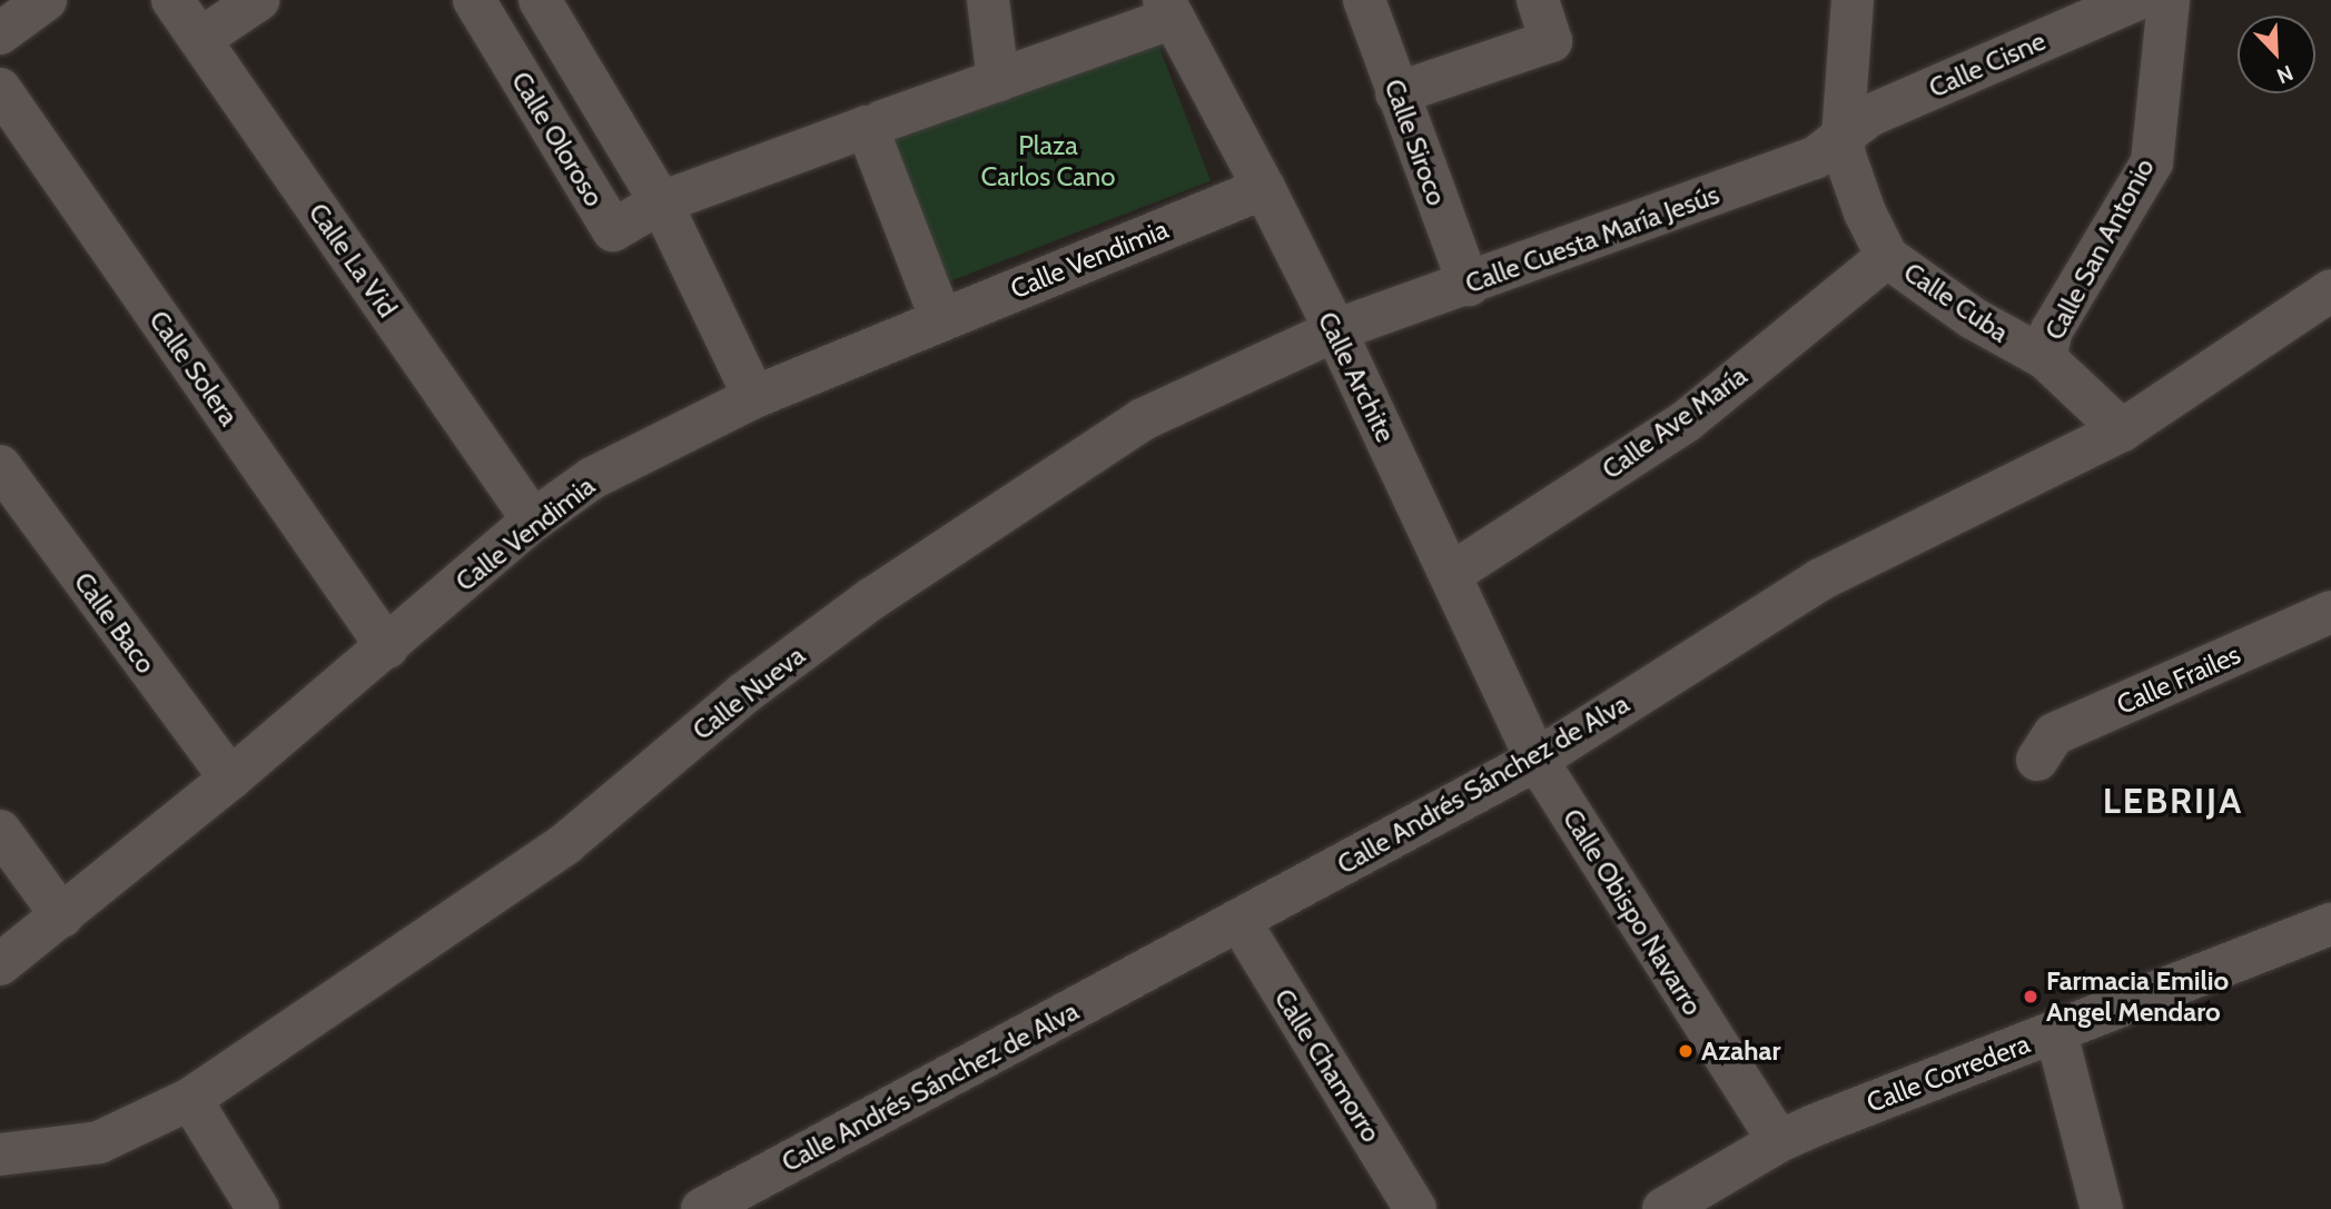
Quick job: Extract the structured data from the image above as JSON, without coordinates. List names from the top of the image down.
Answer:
{
  "streets": {
    "street": [
      "Calle Cisne",
      "Calle Oloroso",
      "Calle Siroco",
      "Calle Cuesta María Jesús",
      "Calle San Antonio",
      "Calle Vendimia",
      "Calle La Vid",
      "Calle Cuba",
      "Calle Solera",
      "Calle Archite",
      "Calle Ave María",
      "Calle Baco",
      "Calle Frailes",
      "Calle Nueva",
      "Calle Andrés Sánchez de Alva",
      "Calle Obispo Navarro",
      "Calle Chamorro",
      "Calle Corredera"
    ]
  },
  "crossings": [
    ["Calle Cisne", "Calle Cuesta María Jesús"],
    ["Calle Cisne", "Calle Cuba"],
    ["Calle Oloroso", "Calle Vendimia"],
    ["Calle Siroco", "Calle Cuesta María Jesús"],
    ["Calle Cuesta María Jesús", "Calle Cuba"],
    ["Calle Cuesta María Jesús", "Calle Archite"],
    ["Calle Cuesta María Jesús", "Calle Nueva"],
    ["Calle San Antonio", "Calle Cuba"],
    ["Calle Vendimia", "Calle La Vid"],
    ["Calle Vendimia", "Calle Solera"],
    ["Calle Vendimia", "Calle Archite"],
    ["Calle Vendimia", "Calle Baco"],
    ["Calle Cuba", "Calle Ave María"],
    ["Calle Cuba", "Calle Andrés Sánchez de Alva"],
    ["Calle Archite", "Calle Ave María"],
    ["Calle Archite", "Calle Nueva"],
    ["Calle Archite", "Calle Andrés Sánchez de Alva"],
    ["Calle Archite", "Calle Obispo Navarro"],
    ["Calle Andrés Sánchez de Alva", "Calle Obispo Navarro"],
    ["Calle Andrés Sánchez de Alva", "Calle Chamorro"],
    ["Calle Obispo Navarro", "Calle Corredera"]
  ],
  "districts": ["LEBRIJA"],
  "parks": ["Plaza Carlos Cano"],
  "places": ["Farmacia Emilio Angel Mendaro", "Azahar"],
  "north": "bottom right"
}
